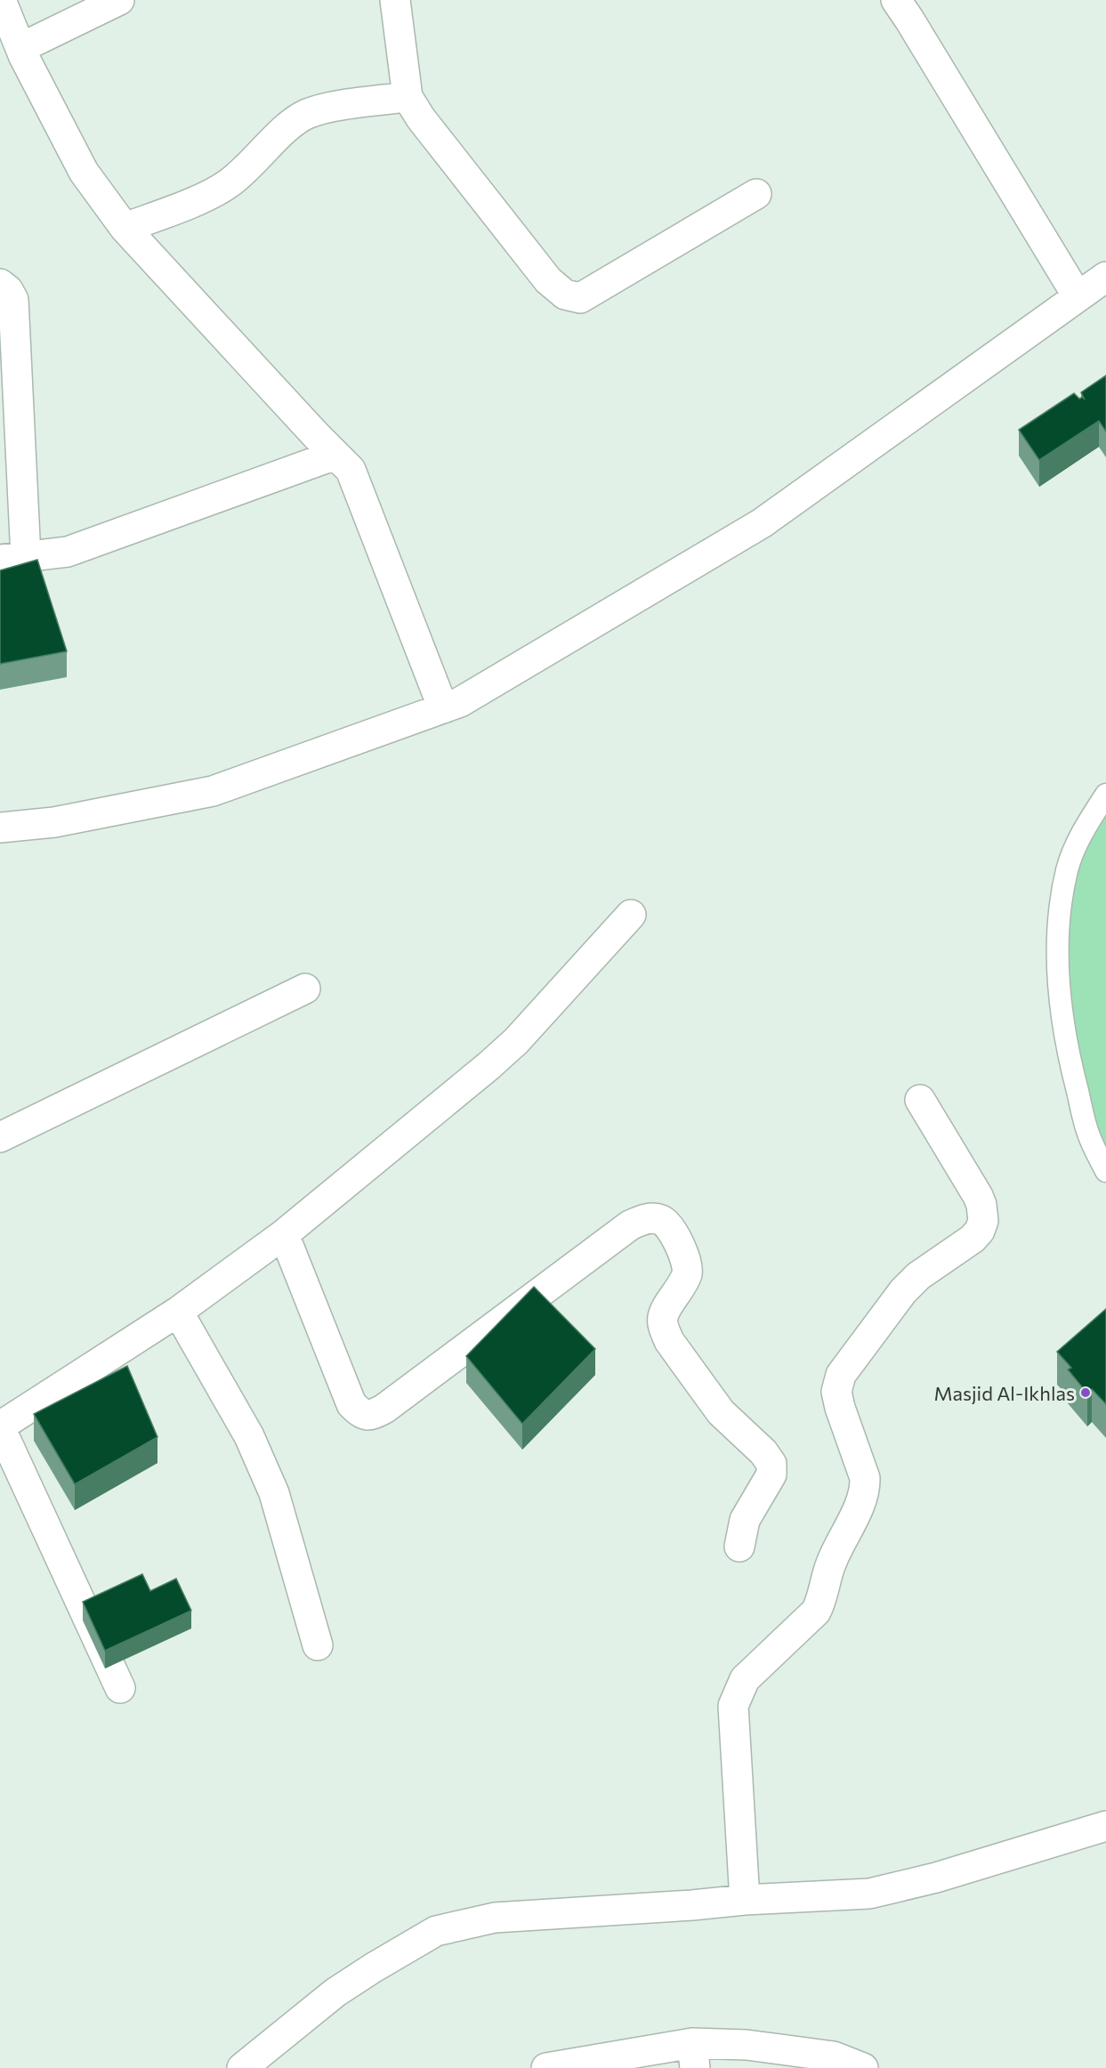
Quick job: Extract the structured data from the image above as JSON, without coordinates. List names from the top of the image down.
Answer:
{
  "places": ["Masjid Al-Ikhlas"]
}
